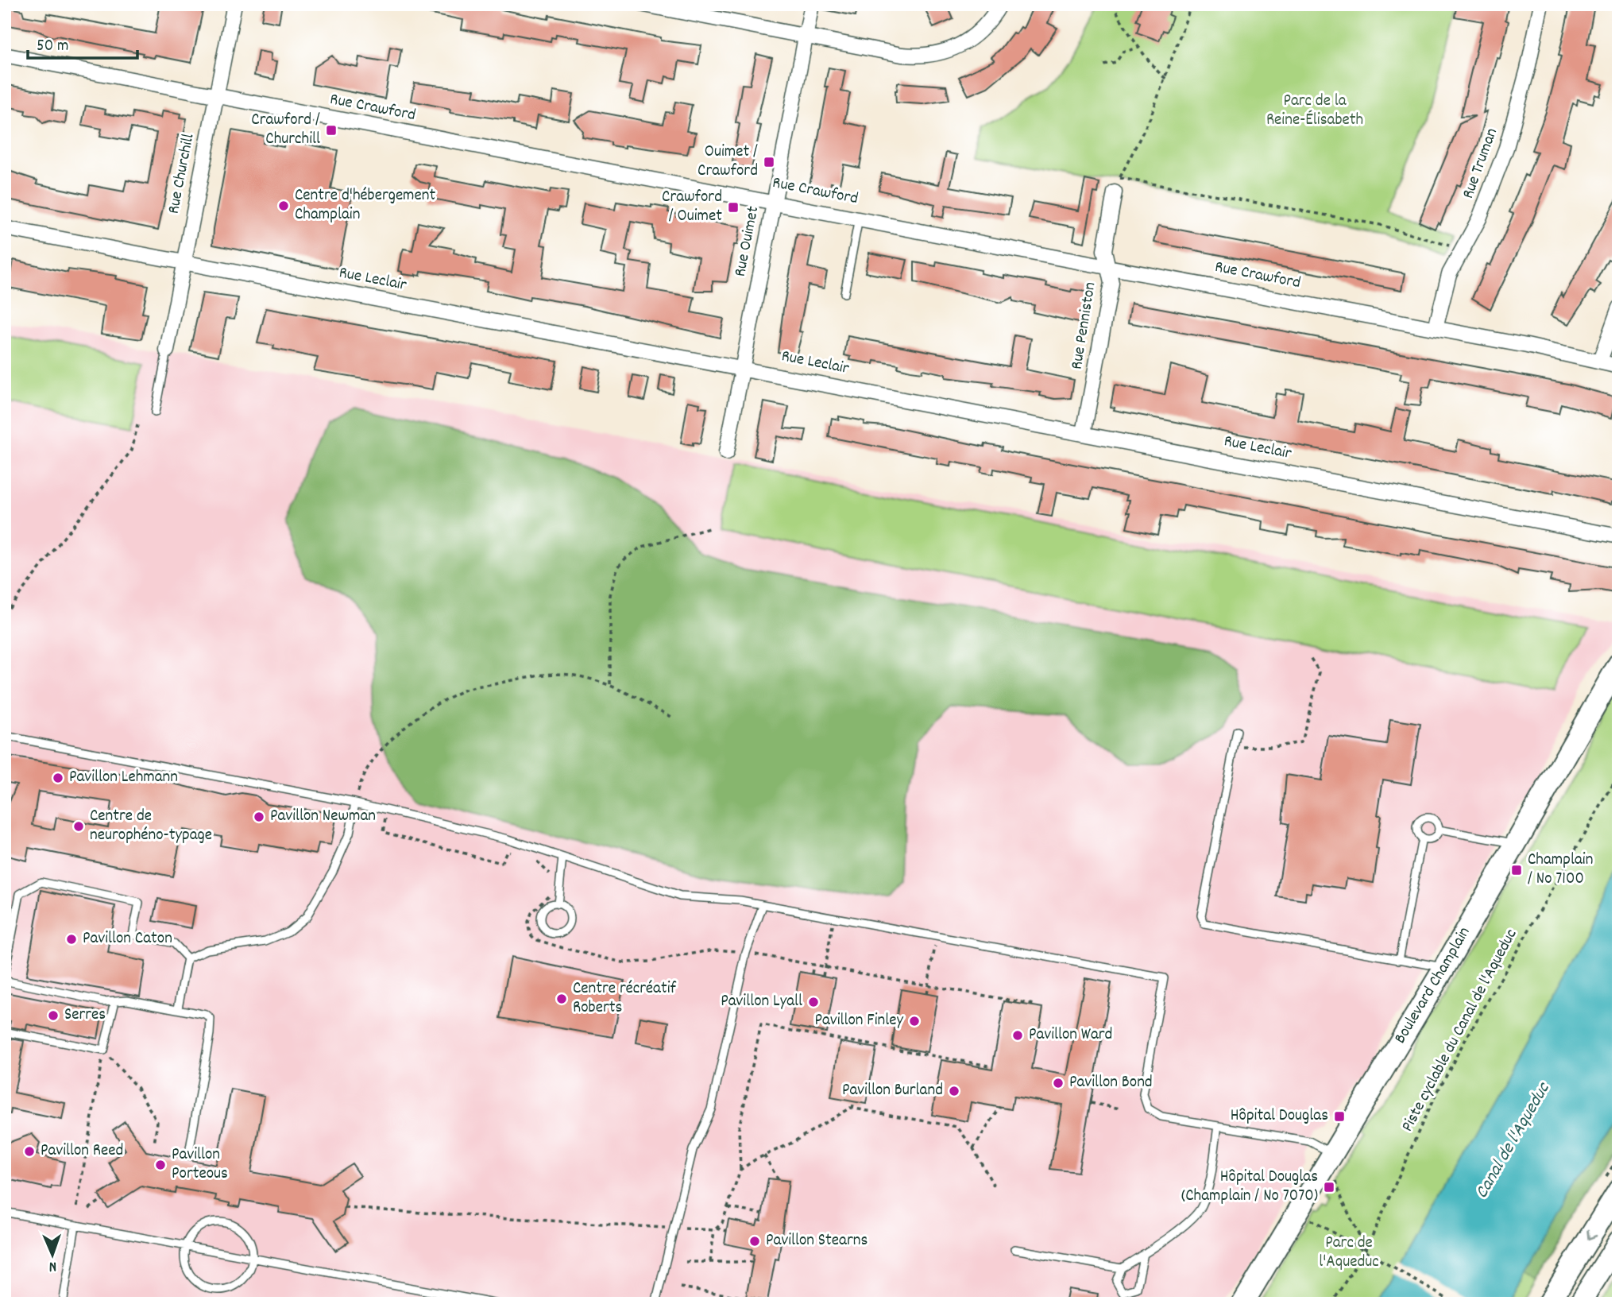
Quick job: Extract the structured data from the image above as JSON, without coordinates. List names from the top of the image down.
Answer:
{
  "streets": {
    "main road": ["Boulevard Champlain"],
    "street": [
      "Rue Crawford",
      "Rue Truman",
      "Rue Churchill",
      "Rue Ouimet",
      "Rue Leclair",
      "Rue Penniston"
    ],
    "path": ["Piste cyclable du Canal de l'Aqueduc"]
  },
  "crossings": [
    ["Rue Crawford", "Rue Truman"],
    ["Rue Crawford", "Rue Churchill"],
    ["Rue Crawford", "Rue Ouimet"],
    ["Rue Crawford", "Rue Penniston"],
    ["Rue Churchill", "Rue Leclair"],
    ["Rue Ouimet", "Rue Leclair"],
    ["Rue Leclair", "Rue Penniston"]
  ],
  "water": ["Canal de l'Aqueduc"],
  "parks": ["Parc de la Reine-Élisabeth", "Parc de l'Aqueduc"],
  "places": {
    "transit": [
      "Crawford / Churchill",
      "Ouimet / Crawford",
      "Crawford / Ouimet",
      "Champlain / No 7100",
      "Hôpital Douglas",
      "Hôpital Douglas (Champlain / No 7070)"
    ],
    "other": [
      "Centre d'hébergement Champlain",
      "Pavillon Lehmann",
      "Pavillon Newman",
      "Centre de neurophéno-typage",
      "Pavillon Caton",
      "Centre récréatif Roberts",
      "Pavillon Lyall",
      "Serres",
      "Pavillon Finley",
      "Pavillon Ward",
      "Pavillon Bond",
      "Pavillon Burland",
      "Pavillon Reed",
      "Pavillon Porteous",
      "Pavillon Stearns"
    ]
  },
  "scale_bar": "50 m",
  "north": "bottom"
}
